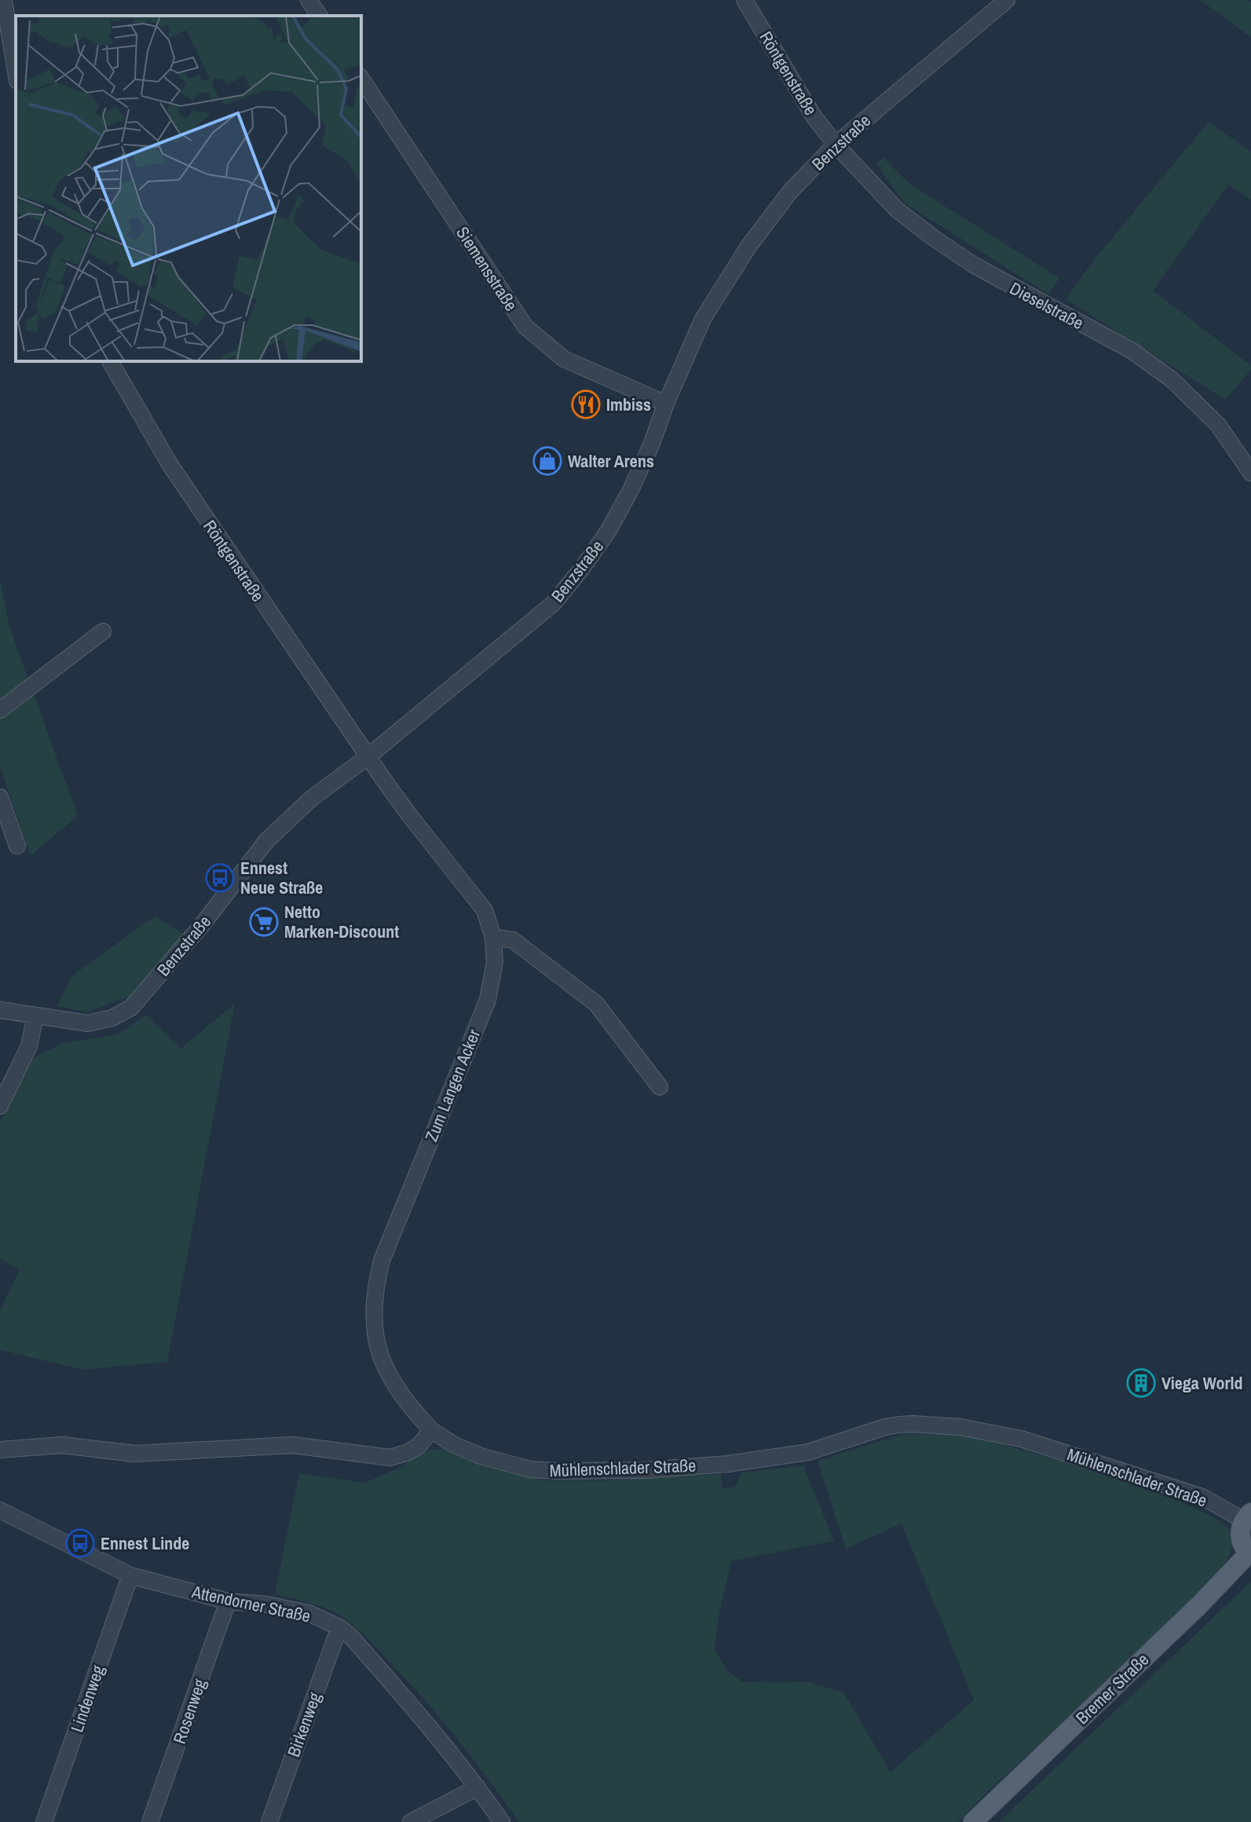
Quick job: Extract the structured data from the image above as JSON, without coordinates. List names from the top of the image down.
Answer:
{
  "streets": {
    "main road": ["Bremer Straße"],
    "street": [
      "Röntgenstraße",
      "Benzstraße",
      "Siemensstraße",
      "Dieselstraße",
      "Zum Langen Acker",
      "Mühlenschlader Straße",
      "Attendorner Straße",
      "Lindenweg",
      "Rosenweg",
      "Birkenweg"
    ]
  },
  "crossings": [
    ["Röntgenstraße", "Benzstraße"],
    ["Röntgenstraße", "Dieselstraße"],
    ["Röntgenstraße", "Zum Langen Acker"],
    ["Benzstraße", "Siemensstraße"],
    ["Benzstraße", "Dieselstraße"],
    ["Benzstraße", "Zum Langen Acker"],
    ["Zum Langen Acker", "Mühlenschlader Straße"],
    ["Attendorner Straße", "Lindenweg"],
    ["Attendorner Straße", "Rosenweg"],
    ["Attendorner Straße", "Birkenweg"]
  ],
  "places": {
    "restaurant": ["Imbiss"],
    "shop": ["Walter Arens"],
    "bus stop": ["Ennest Neue Straße", "Ennest Linde"],
    "supermarket": ["Netto Marken-Discount"],
    "building": ["Viega World"]
  }
}
